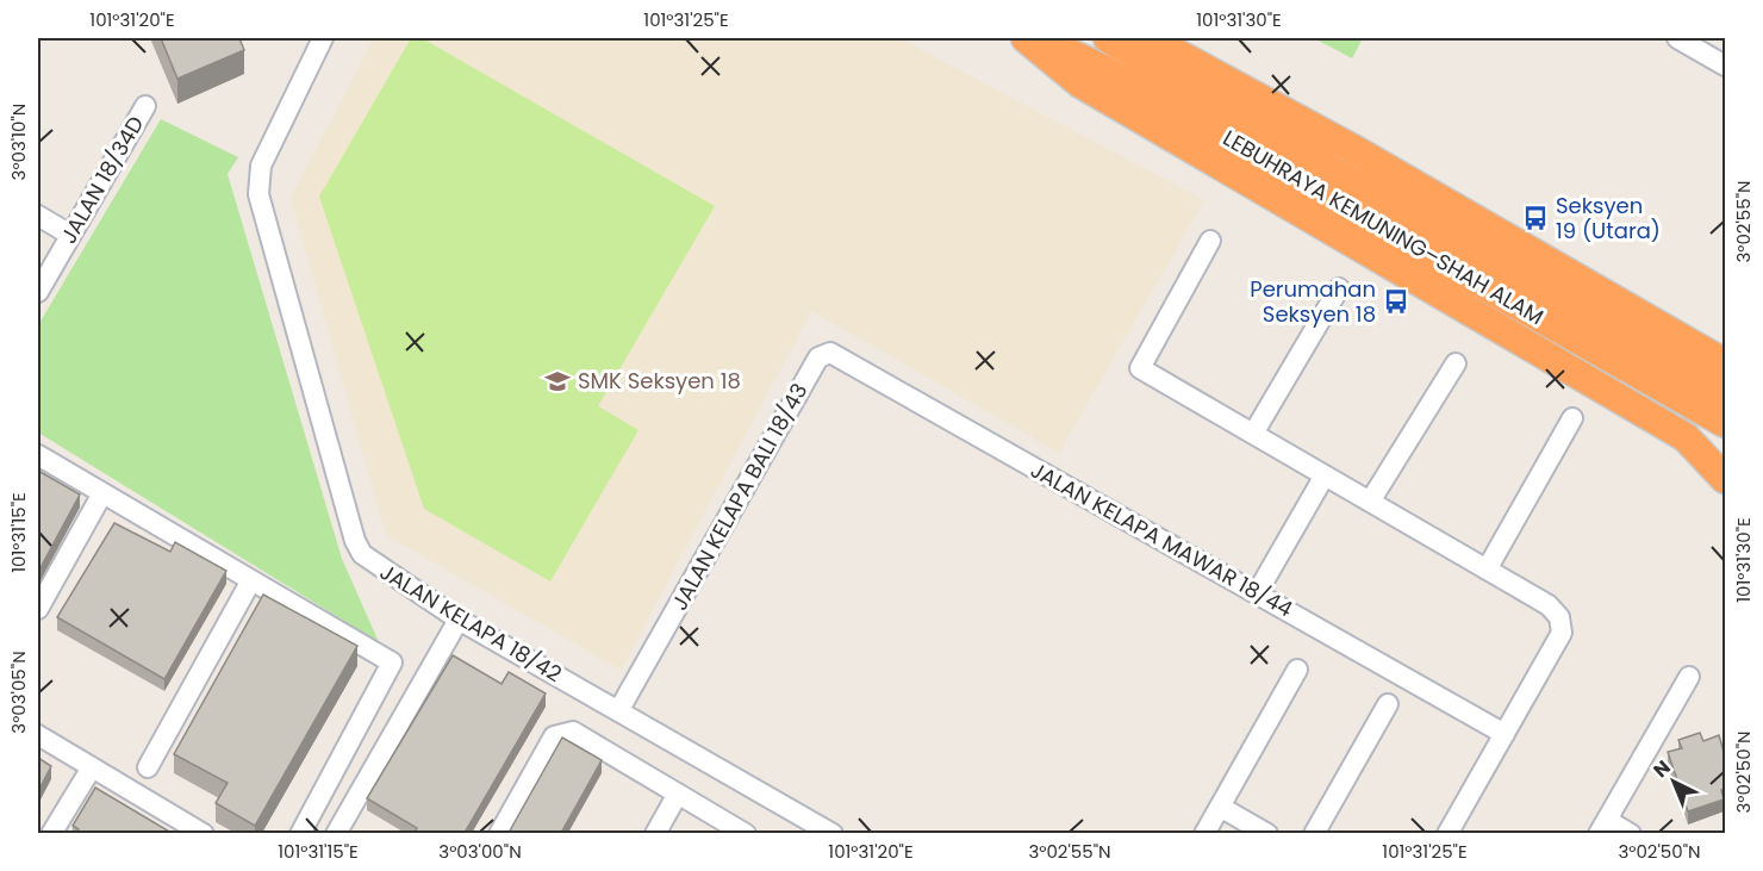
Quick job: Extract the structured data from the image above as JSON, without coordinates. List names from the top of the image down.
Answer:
{
  "streets": {
    "highway": ["LEBUHRAYA KEMUNING–SHAH ALAM"],
    "street": [
      "JALAN 18/34D",
      "JALAN KELAPA BALI 18/43",
      "JALAN KELAPA MAWAR 18/44",
      "JALAN KELAPA 18/42"
    ]
  },
  "crossings": [
    ["JALAN KELAPA BALI 18/43", "JALAN KELAPA MAWAR 18/44"],
    ["JALAN KELAPA BALI 18/43", "JALAN KELAPA 18/42"]
  ],
  "places": {
    "bus stop": ["Seksyen 19 (Utara)", "Perumahan Seksyen 18"],
    "school or university": ["SMK Seksyen 18"]
  },
  "north": "top left",
  "coordinates": [
    "101°31'20\"E",
    "101°31'25\"E",
    "101°31'30\"E",
    "3°03'10\"N",
    "3°02'55\"N",
    "101°31'15\"E",
    "3°03'05\"N",
    "3°02'50\"N",
    "3°03'00\"N"
  ]
}
